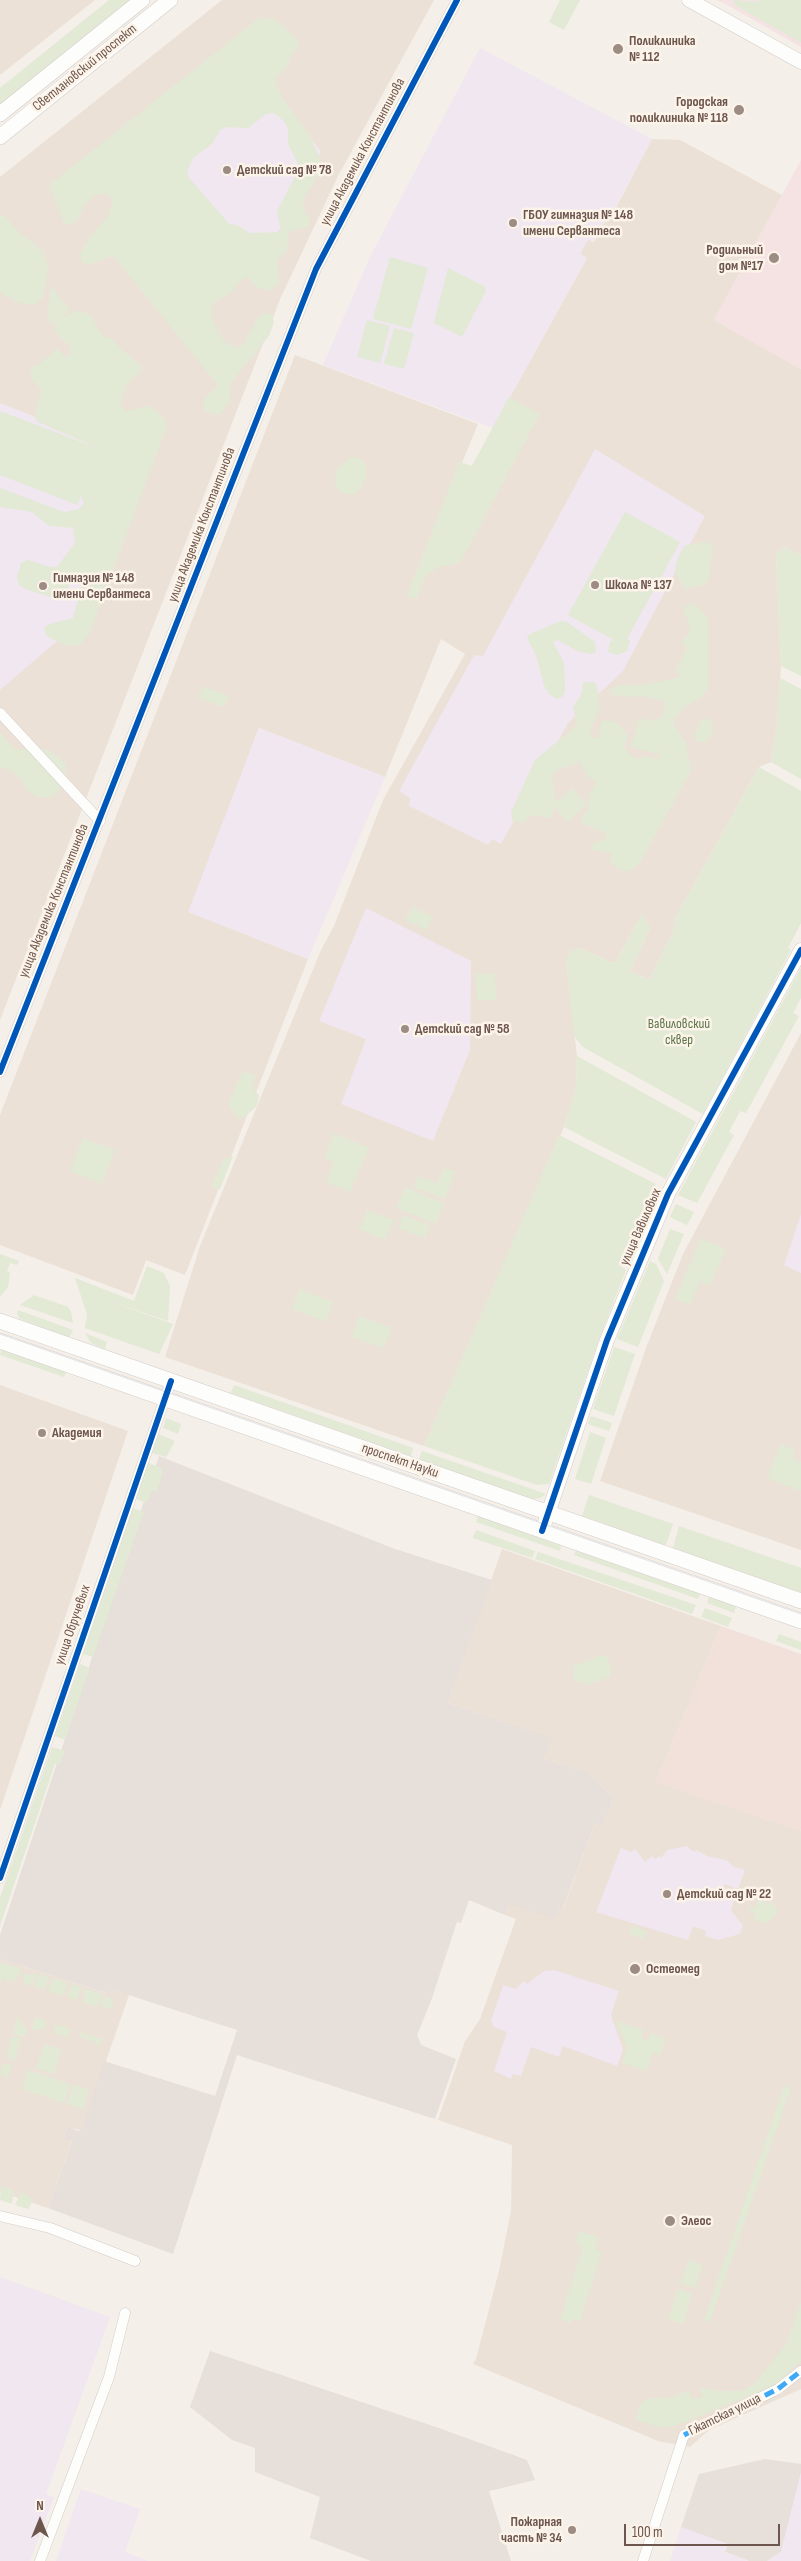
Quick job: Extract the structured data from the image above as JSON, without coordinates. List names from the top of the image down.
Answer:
{
  "streets": {
    "main road": ["Светлановский проспект", "проспект Науки"],
    "street": [
      "улица Академика Константинова",
      "улица Вавиловых",
      "улица Обручевых",
      "Гжатская улица"
    ]
  },
  "crossings": [
    ["улица Вавиловых", "проспект Науки"],
    ["проспект Науки", "улица Обручевых"]
  ],
  "parks": ["Вавиловский сквер"],
  "places": [
    "Поликлиника № 112",
    "Городская поликлиника № 118",
    "Детский сад № 78",
    "ГБОУ гимназия № 148 имени Сервантеса",
    "Родильный дом №17",
    "Школа № 137",
    "Гимназия № 148 имени Сервантеса",
    "Детский сад № 58",
    "Академия",
    "Детский сад № 22",
    "Остеомед",
    "Элеос",
    "Пожарная часть № 34"
  ],
  "scale_bar": "100 m",
  "north": "top"
}
